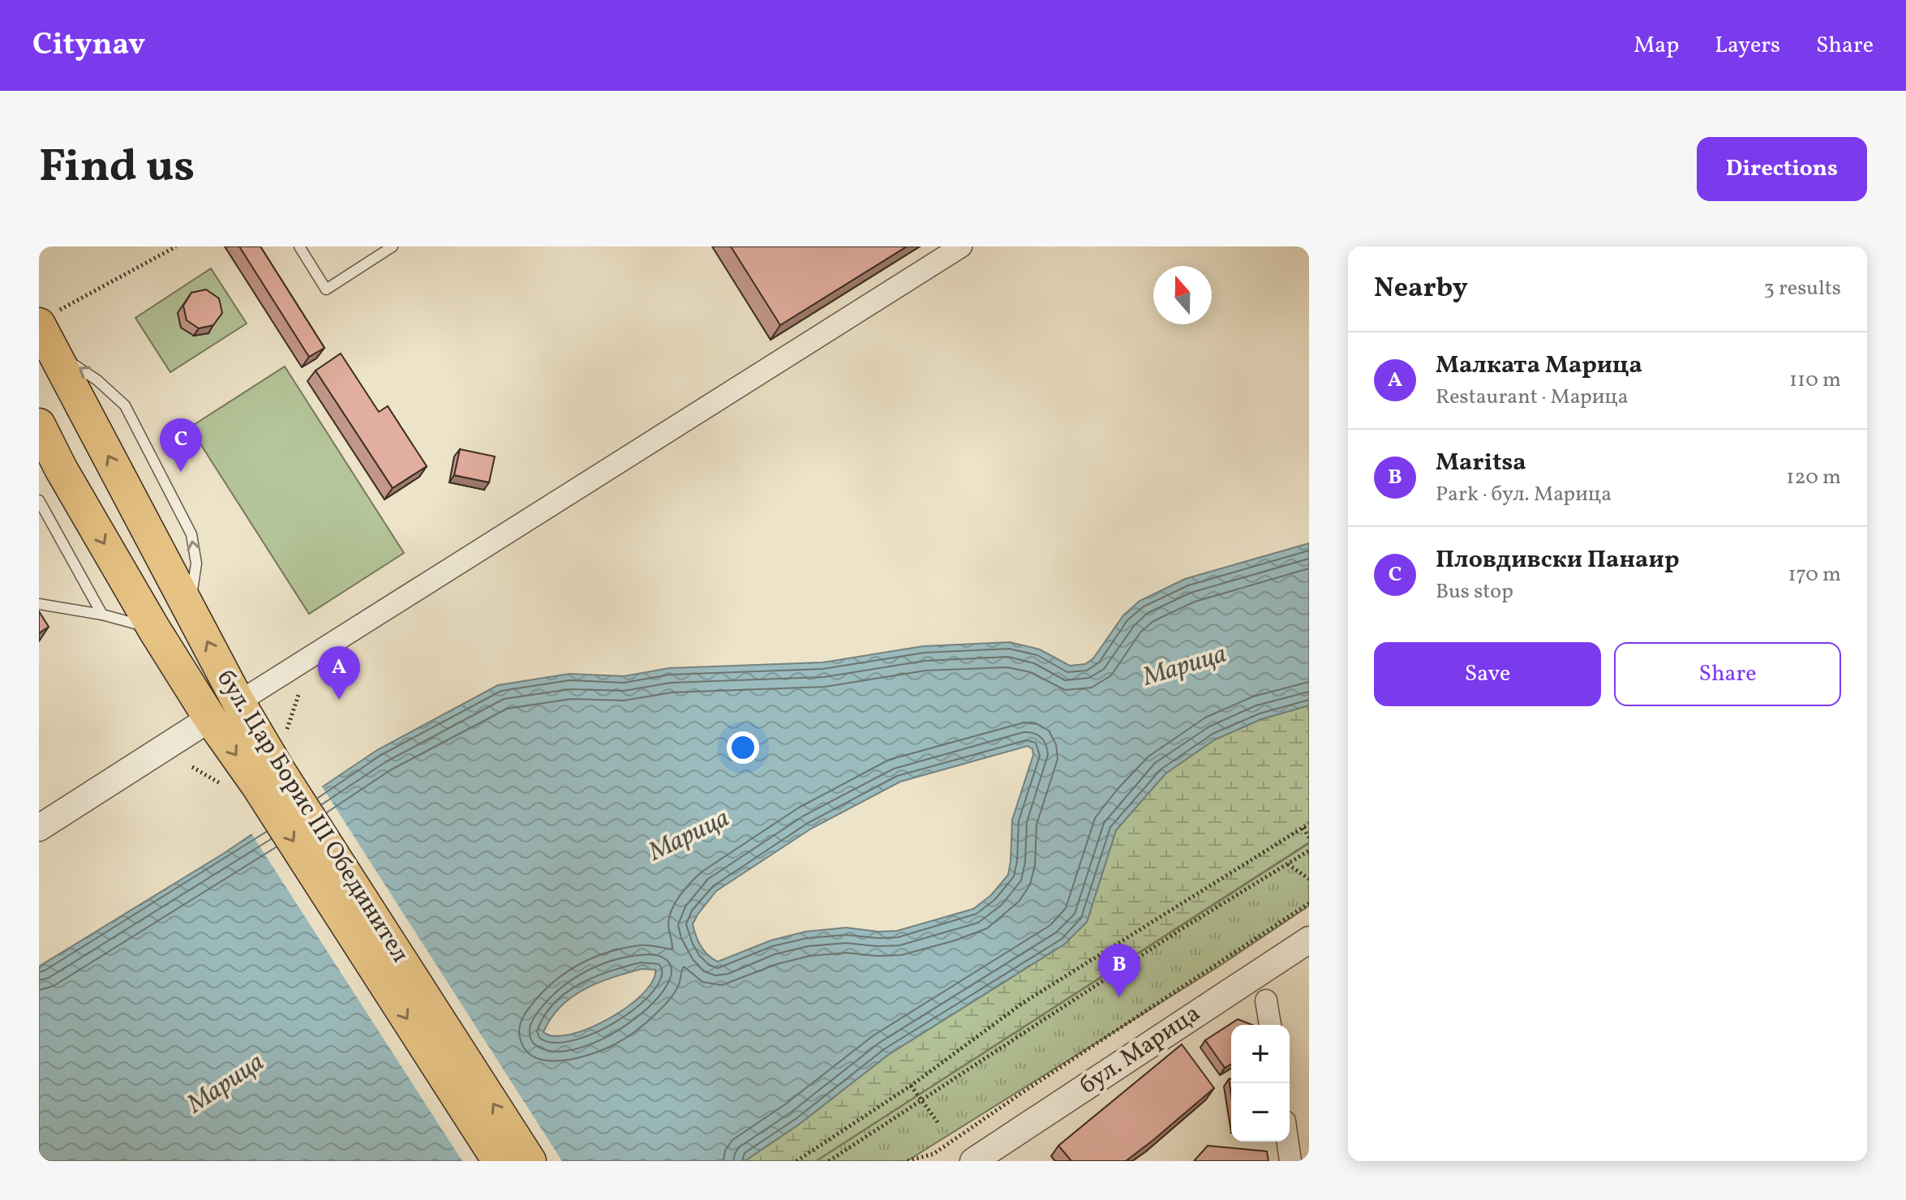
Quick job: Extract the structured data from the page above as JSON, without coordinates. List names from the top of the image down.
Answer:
{
  "streets": {
    "main road": ["бул. Цар Борис III Обединител"],
    "street": ["бул. Марица"]
  },
  "water": ["Марица"],
  "north": "top",
  "page": {
    "header": "Citynav",
    "nav": ["Map", "Layers", "Share"],
    "title": "Find us",
    "buttons": [
      "Directions",
      ["Save", "Share"]
    ],
    "heading": ["Nearby", "3 results"],
    "list": [
      {
        "mark": "A",
        "name": "Малката Марица",
        "note": "Restaurant · Марица",
        "value": "110 m"
      },
      {
        "mark": "B",
        "name": "Maritsa",
        "note": "Park · бул. Марица",
        "value": "120 m"
      },
      {
        "mark": "C",
        "name": "Пловдивски Панаир",
        "note": "Bus stop",
        "value": "170 m"
      }
    ],
    "pins": ["C", "A", "B"],
    "map_buttons": ["+", "−"]
  }
}
